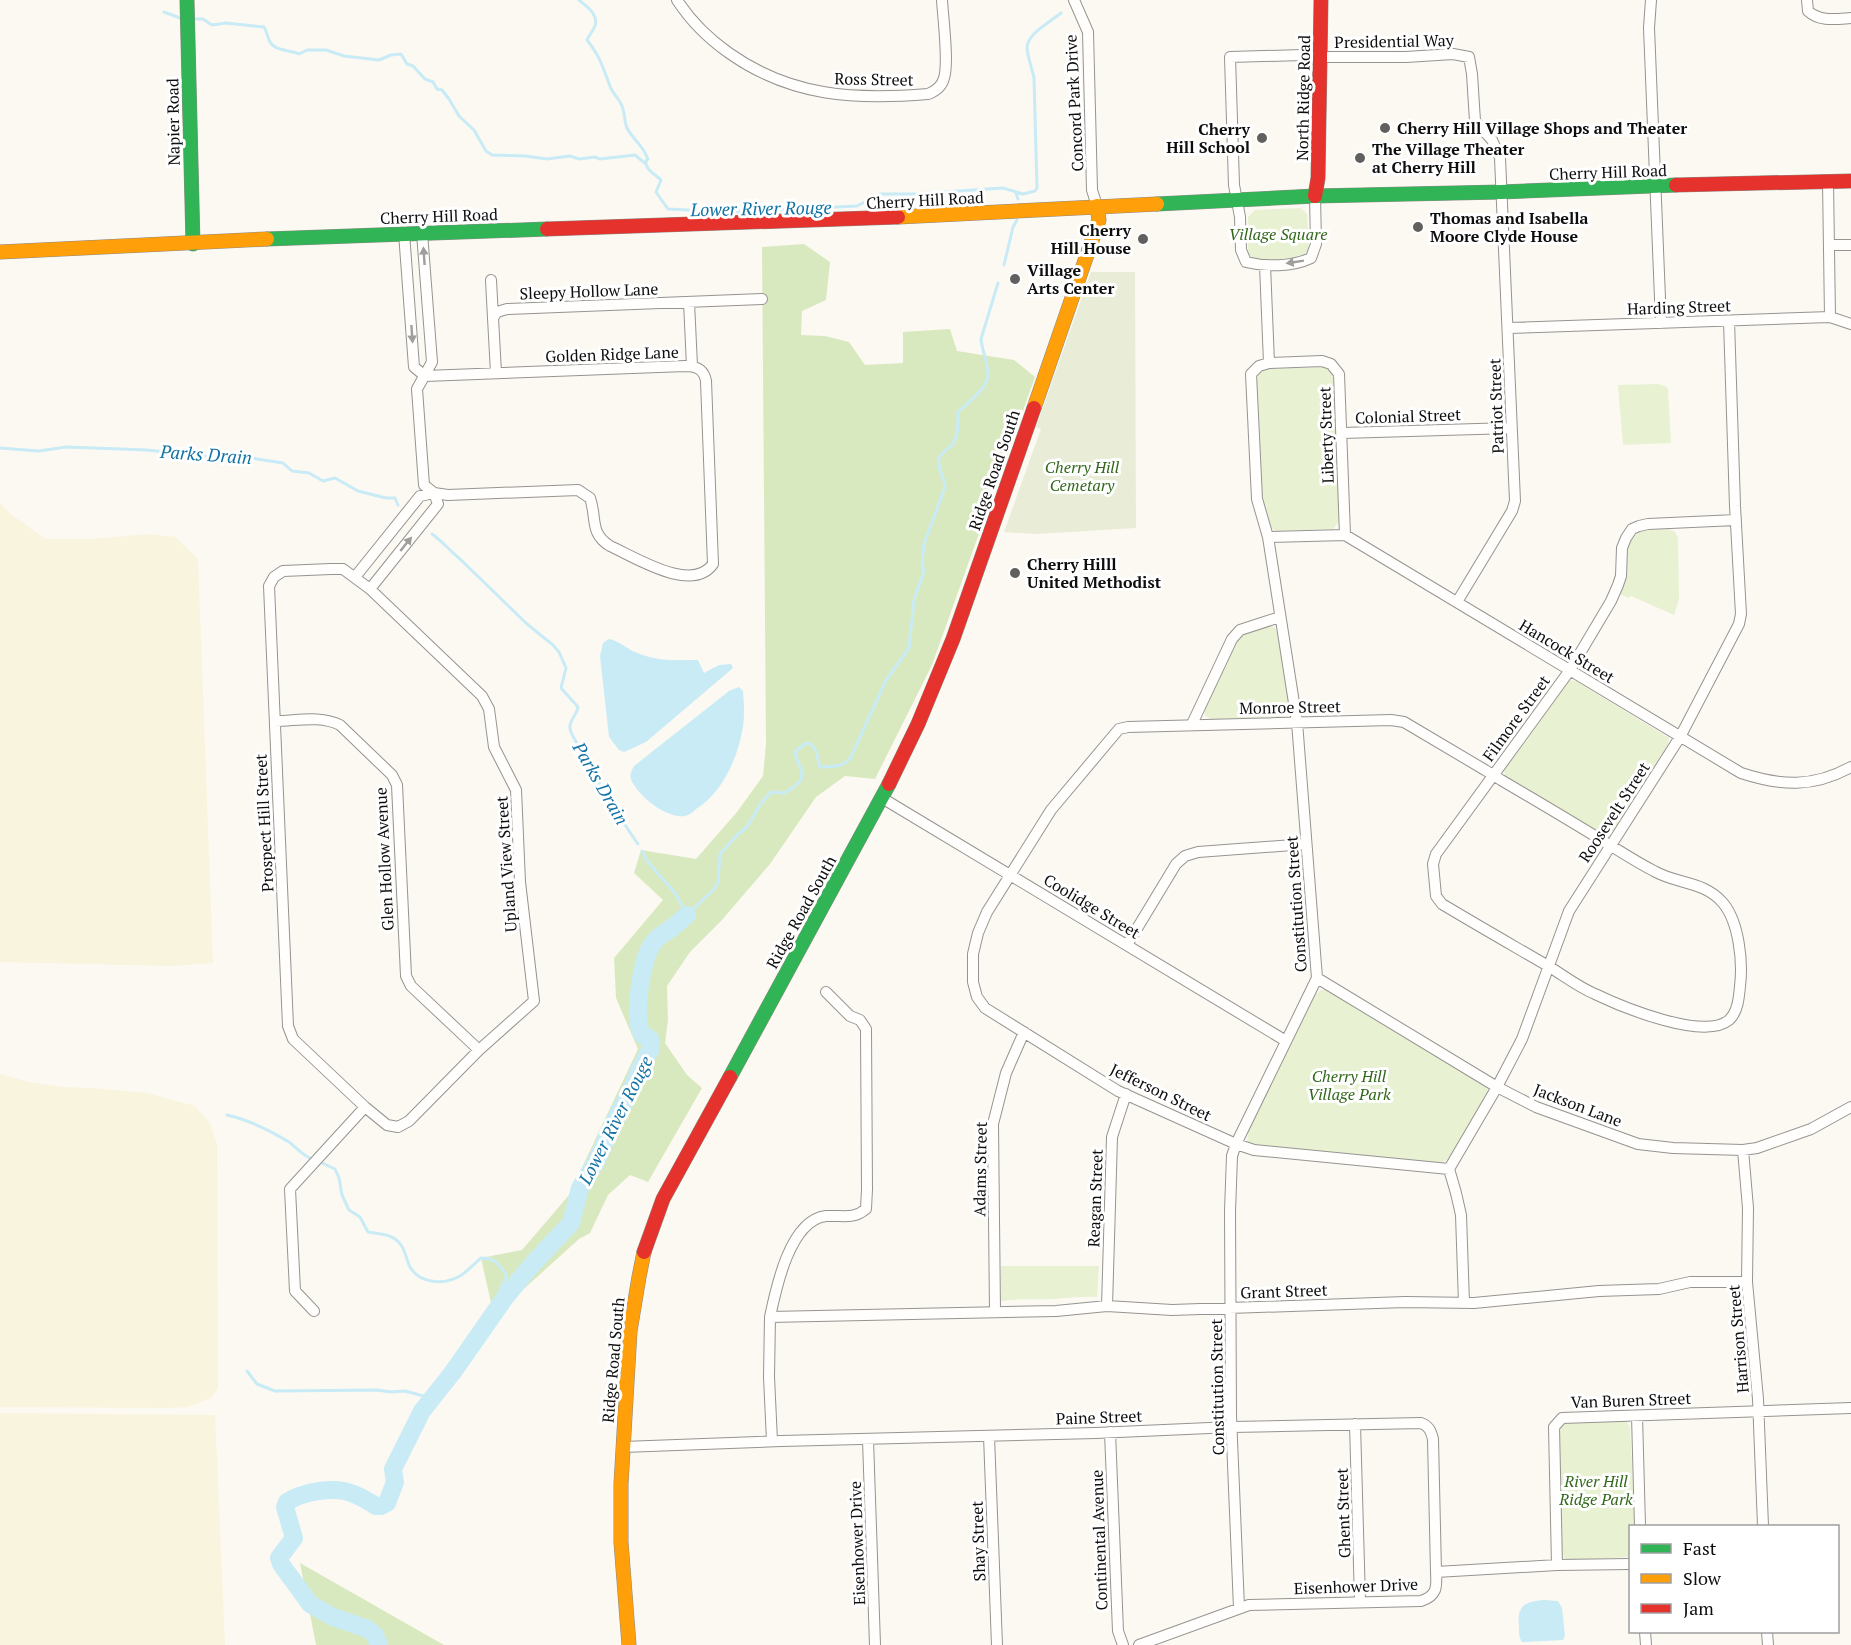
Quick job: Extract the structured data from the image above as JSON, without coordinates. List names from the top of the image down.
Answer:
{
  "streets": {
    "main road": [
      "North Ridge Road",
      "Napier Road",
      "Cherry Hill Road",
      "Ridge Road South"
    ],
    "street": [
      "Presidential Way",
      "Ross Street",
      "Concord Park Drive",
      "Sleepy Hollow Lane",
      "Harding Street",
      "Golden Ridge Lane",
      "Patriot Street",
      "Colonial Street",
      "Liberty Street",
      "Hancock Street",
      "Monroe Street",
      "Filmore Street",
      "Roosevelt Street",
      "Prospect Hill Street",
      "Glen Hollow Avenue",
      "Upland View Street",
      "Constitution Street",
      "Coolidge Street",
      "Jefferson Street",
      "Jackson Lane",
      "Adams Street",
      "Reagan Street",
      "Grant Street",
      "Harrison Street",
      "Van Buren Street",
      "Paine Street",
      "Ghent Street",
      "Continental Avenue",
      "Shay Street",
      "Eisenhower Drive"
    ]
  },
  "crossings": [
    ["Presidential Way", "North Ridge Road"],
    ["Presidential Way", "Cherry Hill Road"],
    ["Presidential Way", "Patriot Street"],
    ["North Ridge Road", "Cherry Hill Road"],
    ["Concord Park Drive", "Cherry Hill Road"],
    ["Concord Park Drive", "Ridge Road South"],
    ["Napier Road", "Cherry Hill Road"],
    ["Cherry Hill Road", "Patriot Street"],
    ["Cherry Hill Road", "Ridge Road South"],
    ["Harding Street", "Patriot Street"],
    ["Harding Street", "Roosevelt Street"],
    ["Patriot Street", "Colonial Street"],
    ["Patriot Street", "Hancock Street"],
    ["Colonial Street", "Liberty Street"],
    ["Liberty Street", "Hancock Street"],
    ["Liberty Street", "Constitution Street"],
    ["Ridge Road South", "Coolidge Street"],
    ["Ridge Road South", "Paine Street"],
    ["Hancock Street", "Filmore Street"],
    ["Hancock Street", "Roosevelt Street"],
    ["Monroe Street", "Filmore Street"],
    ["Monroe Street", "Roosevelt Street"],
    ["Monroe Street", "Constitution Street"],
    ["Monroe Street", "Coolidge Street"],
    ["Monroe Street", "Jefferson Street"],
    ["Filmore Street", "Roosevelt Street"],
    ["Roosevelt Street", "Jefferson Street"],
    ["Roosevelt Street", "Jackson Lane"],
    ["Prospect Hill Street", "Glen Hollow Avenue"],
    ["Prospect Hill Street", "Upland View Street"],
    ["Glen Hollow Avenue", "Upland View Street"],
    ["Constitution Street", "Coolidge Street"],
    ["Constitution Street", "Jefferson Street"],
    ["Constitution Street", "Jackson Lane"],
    ["Constitution Street", "Grant Street"],
    ["Constitution Street", "Paine Street"],
    ["Constitution Street", "Eisenhower Drive"],
    ["Coolidge Street", "Jefferson Street"],
    ["Jefferson Street", "Adams Street"],
    ["Jefferson Street", "Reagan Street"],
    ["Jackson Lane", "Harrison Street"],
    ["Adams Street", "Grant Street"],
    ["Reagan Street", "Grant Street"],
    ["Grant Street", "Harrison Street"],
    ["Harrison Street", "Van Buren Street"],
    ["Van Buren Street", "Eisenhower Drive"],
    ["Paine Street", "Ghent Street"],
    ["Paine Street", "Continental Avenue"],
    ["Paine Street", "Shay Street"],
    ["Paine Street", "Eisenhower Drive"],
    ["Ghent Street", "Eisenhower Drive"]
  ],
  "water": ["Lower River Rouge", "Parks Drain"],
  "parks": [
    "Village Square",
    "Cherry Hill Cemetary",
    "Cherry Hill Village Park",
    "River Hill Ridge Park"
  ],
  "places": [
    "Cherry Hill Village Shops and Theater",
    "Cherry Hill School",
    "The Village Theater at Cherry Hill",
    "Thomas and Isabella Moore Clyde House",
    "Cherry Hill House",
    "Village Arts Center",
    "Cherry Hilll United Methodist"
  ],
  "legend": ["Fast", "Slow", "Jam"]
}
